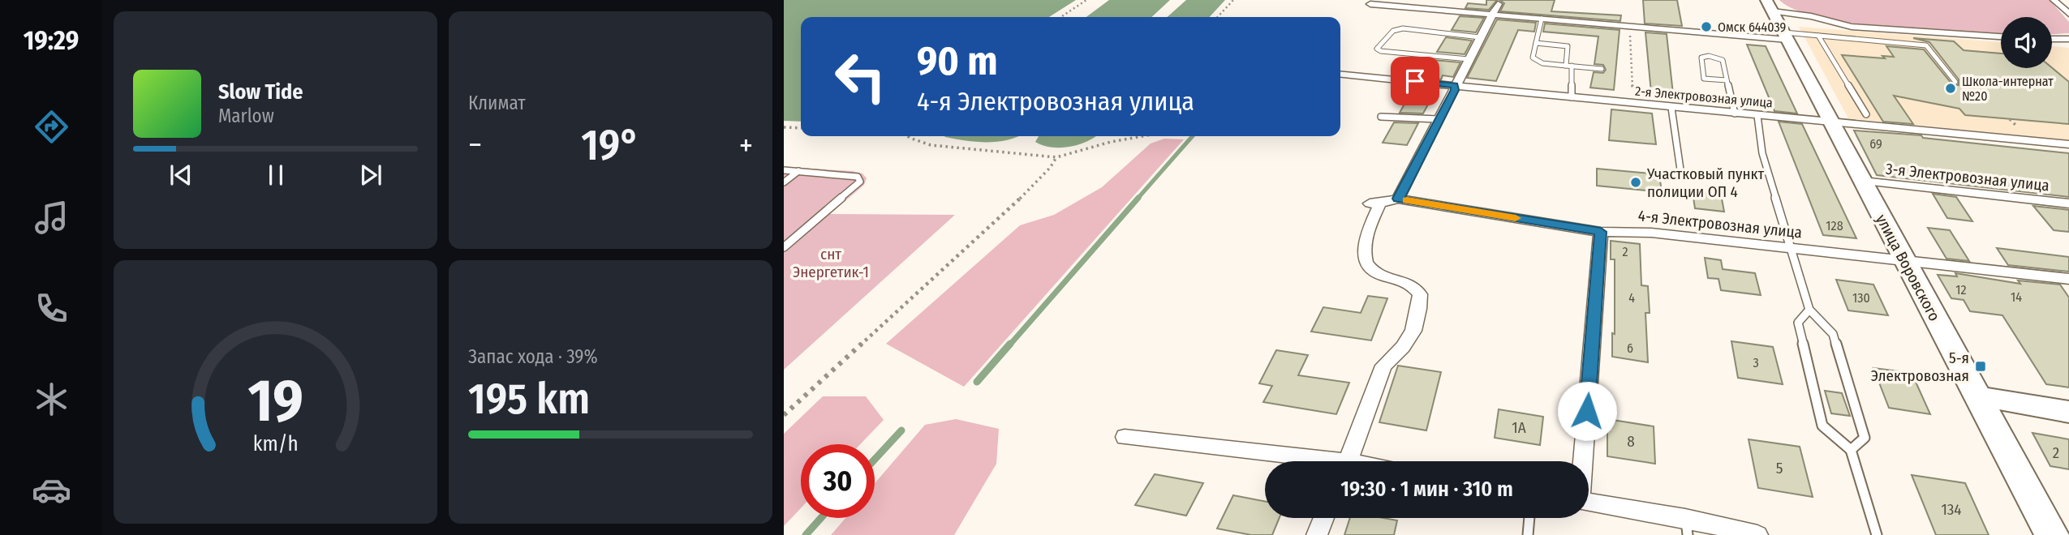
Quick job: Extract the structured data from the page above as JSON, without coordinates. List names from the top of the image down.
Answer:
{
  "streets": {
    "main road": ["улица Воровского"],
    "street": ["2-я Электровозная улица", "3-я Электровозная улица", "4-я Электровозная улица"]
  },
  "crossings": [
    ["2-я Электровозная улица", "улица Воровского"],
    ["3-я Электровозная улица", "улица Воровского"],
    ["4-я Электровозная улица", "улица Воровского"]
  ],
  "parks": ["снт Энергетик-1"],
  "places": {
    "other": ["Омск 644039", "Школа-интернат №20", "Участковый пункт полиции ОП 4"],
    "transit": ["5-я Электровозная"]
  },
  "house_numbers": [
    "69",
    "128",
    "2",
    "12",
    "14",
    "4",
    "130",
    "6",
    "3",
    "1А",
    "8",
    "2",
    "5",
    "134"
  ],
  "page": {
    "tabs": "19:29",
    "tile": [
      "Климат",
      ["Запас хода · 39%", "195 km"]
    ],
    "turn": ["90 m", "4-я Электровозная улица"],
    "song": ["Slow Tide", "Marlow"],
    "heat": ["−", "19°", "+"],
    "limit": "30",
    "trip": "19:30 · 1 мин · 310 m",
    "gauge": ["19", "km/h"]
  }
}
